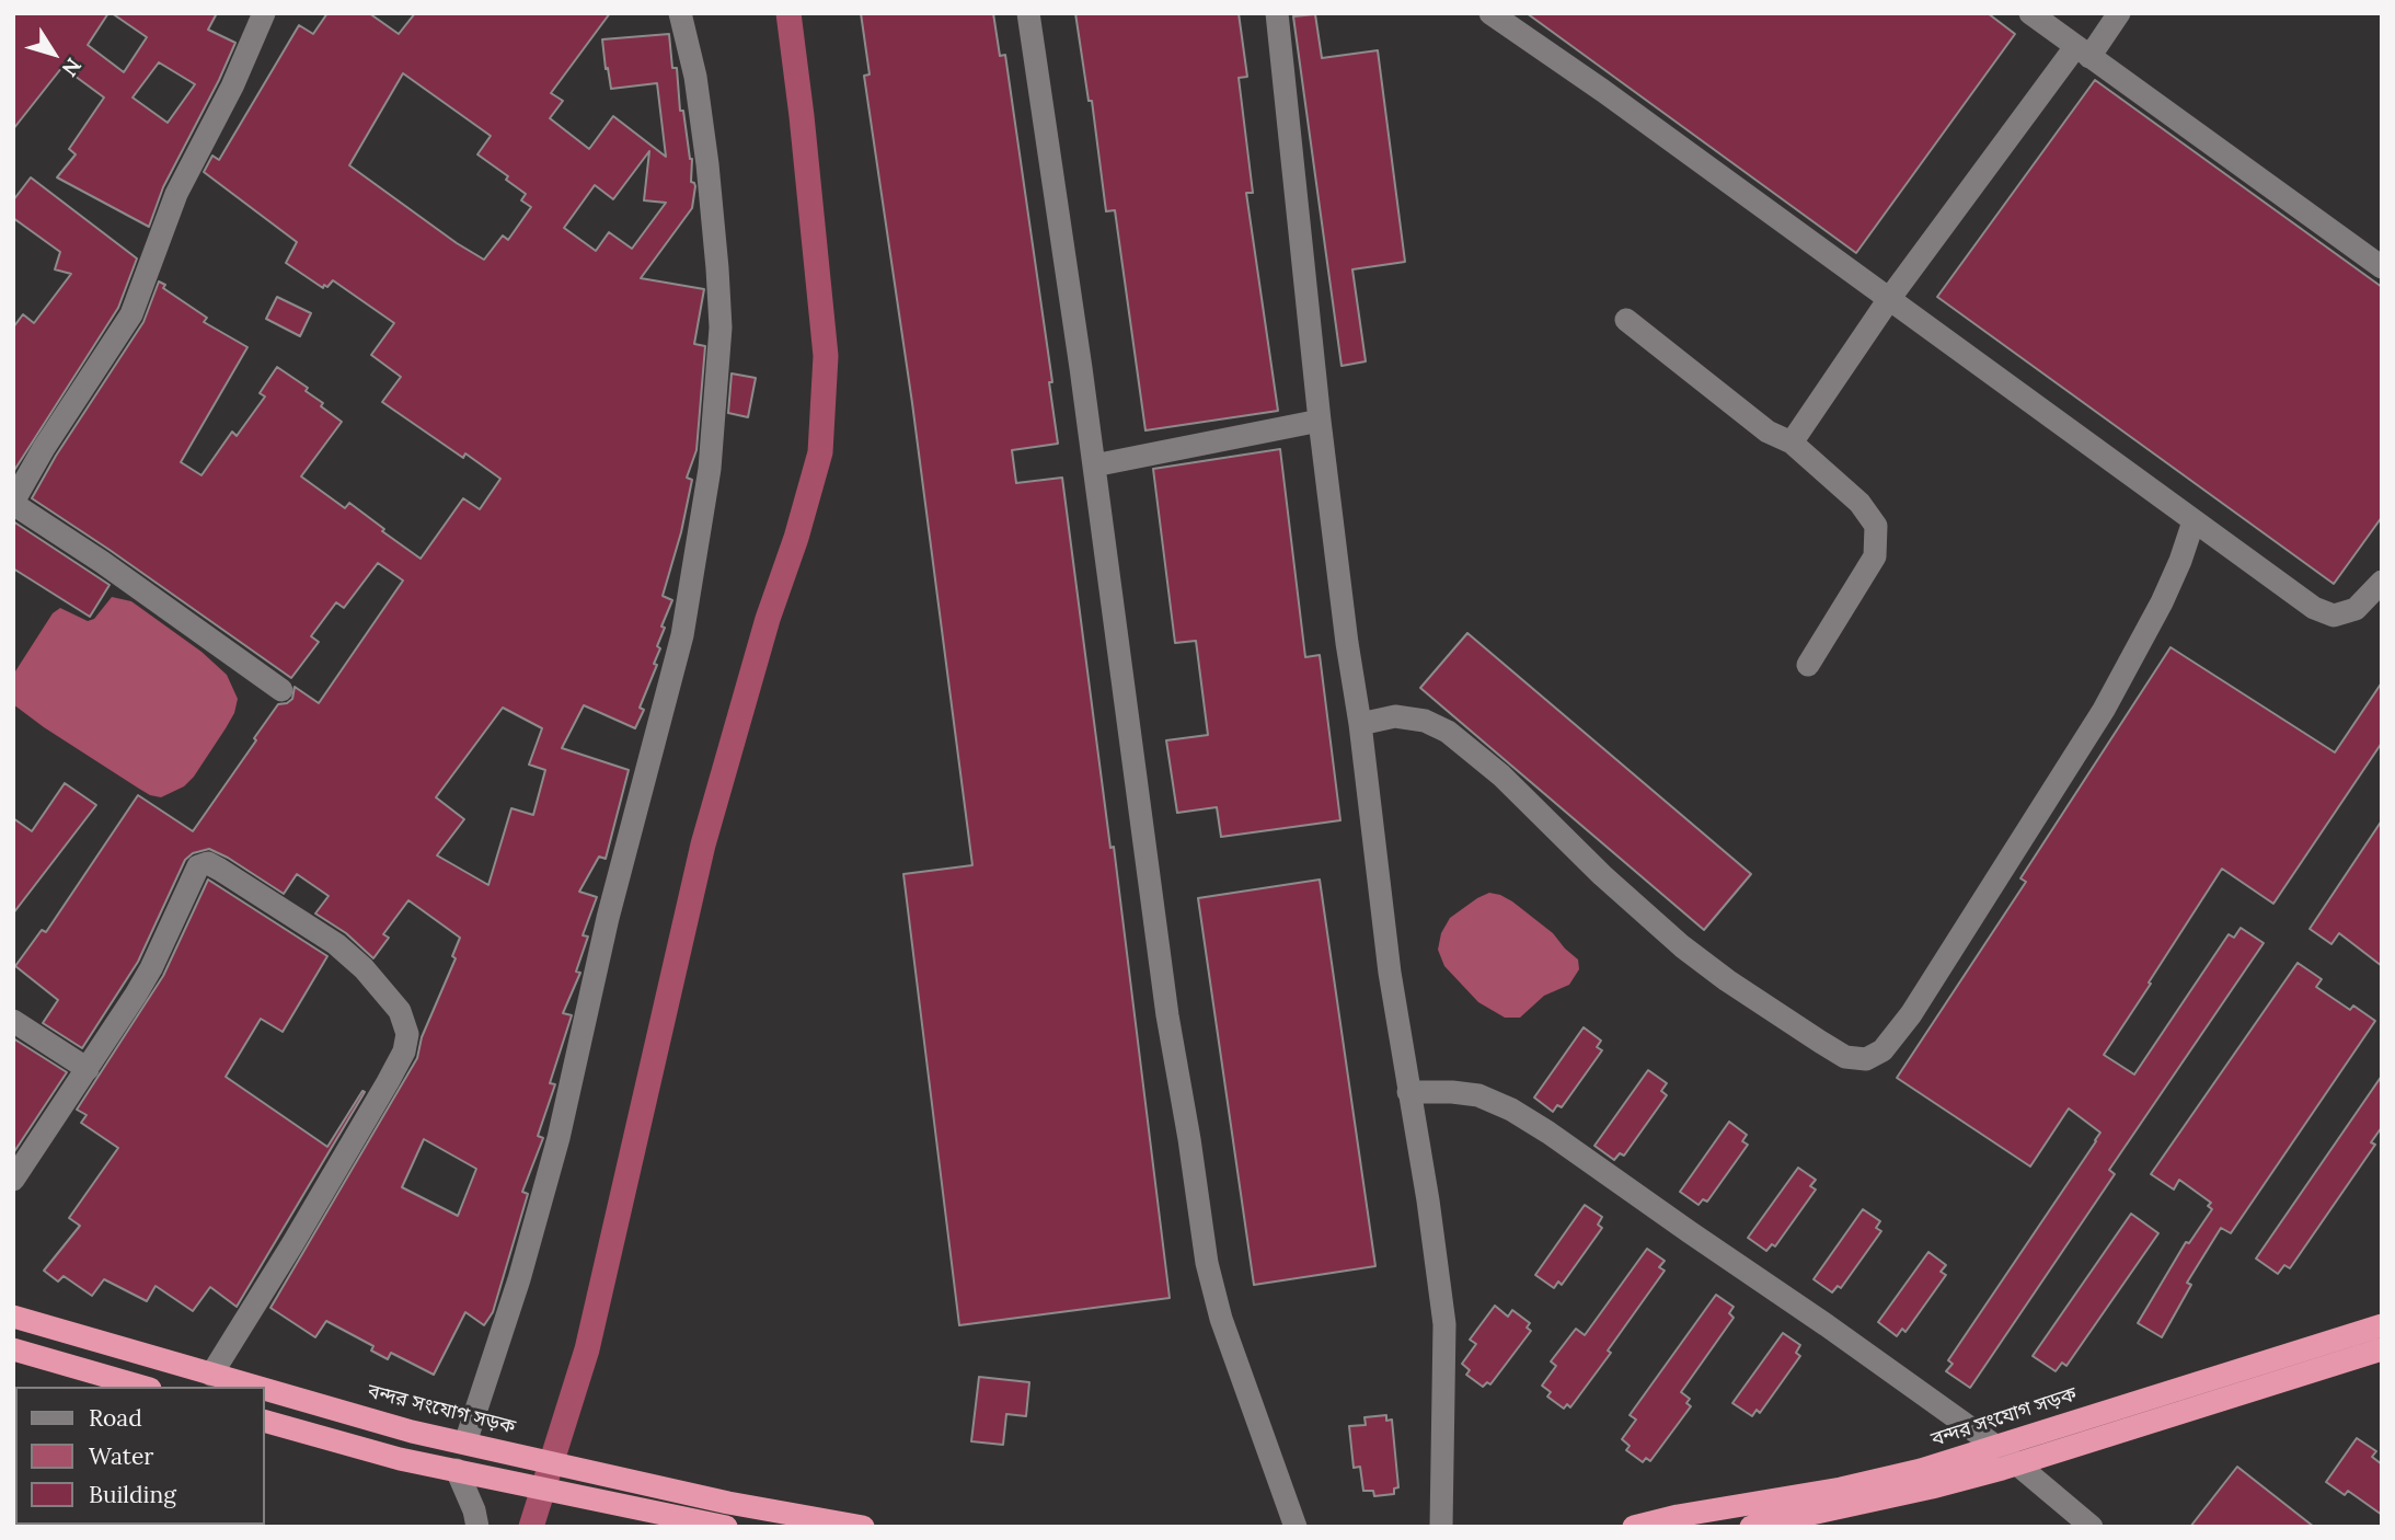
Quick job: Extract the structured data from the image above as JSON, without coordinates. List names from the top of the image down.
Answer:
{
  "streets": {
    "highway": ["বন্দর সংযোগ সড়ক"]
  },
  "legend": ["Road", "Water", "Building"],
  "north": "bottom right"
}
